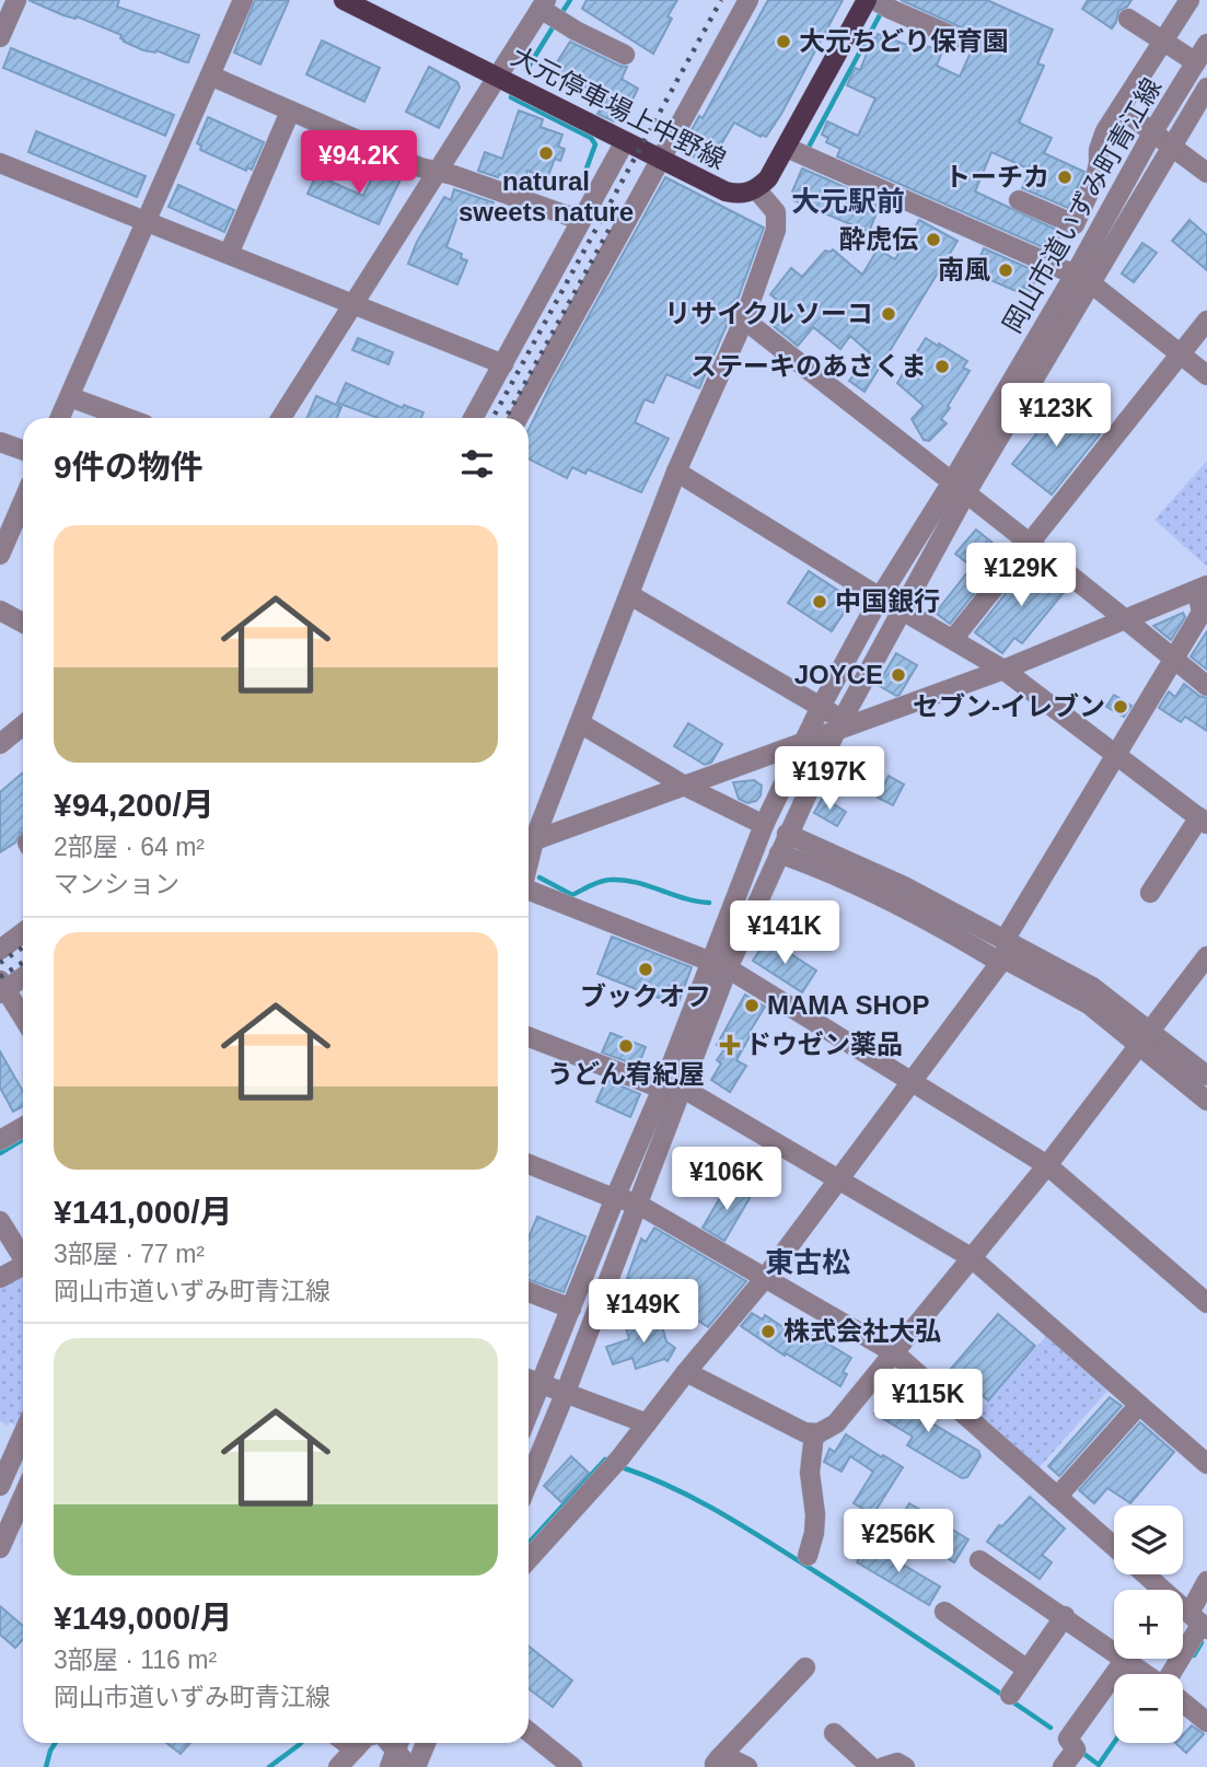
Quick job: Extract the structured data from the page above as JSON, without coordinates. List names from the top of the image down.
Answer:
{
  "streets": {
    "main road": ["大元停車場上中野線"],
    "street": ["岡山市道いずみ町青江線"]
  },
  "districts": ["大元駅前", "東古松"],
  "places": {
    "other": [
      "大元ちどり保育園",
      "natural sweets nature",
      "トーチカ",
      "酔虎伝",
      "南風",
      "リサイクルソーコ",
      "ステーキのあさくま",
      "中国銀行",
      "JOYCE",
      "セブン-イレブン",
      "ブックオフ",
      "MAMA SHOP",
      "うどん宥紀屋",
      "株式会社大弘"
    ],
    "health": ["ドウゼン薬品"]
  },
  "page": {
    "price": [
      "¥94.2K",
      "¥123K",
      "¥129K",
      "¥197K",
      "¥141K",
      "¥106K",
      "¥149K",
      "¥115K",
      "¥256K"
    ],
    "heading": "9件の物件",
    "list": [
      {
        "name": "¥94,200/月",
        "note": "2部屋 · 64 m² · マンション"
      },
      {
        "name": "¥141,000/月",
        "note": "3部屋 · 77 m² · 岡山市道いずみ町青江線"
      },
      {
        "name": "¥149,000/月",
        "note": "3部屋 · 116 m² · 岡山市道いずみ町青江線"
      }
    ],
    "map_buttons": ["+", "−"]
  }
}
